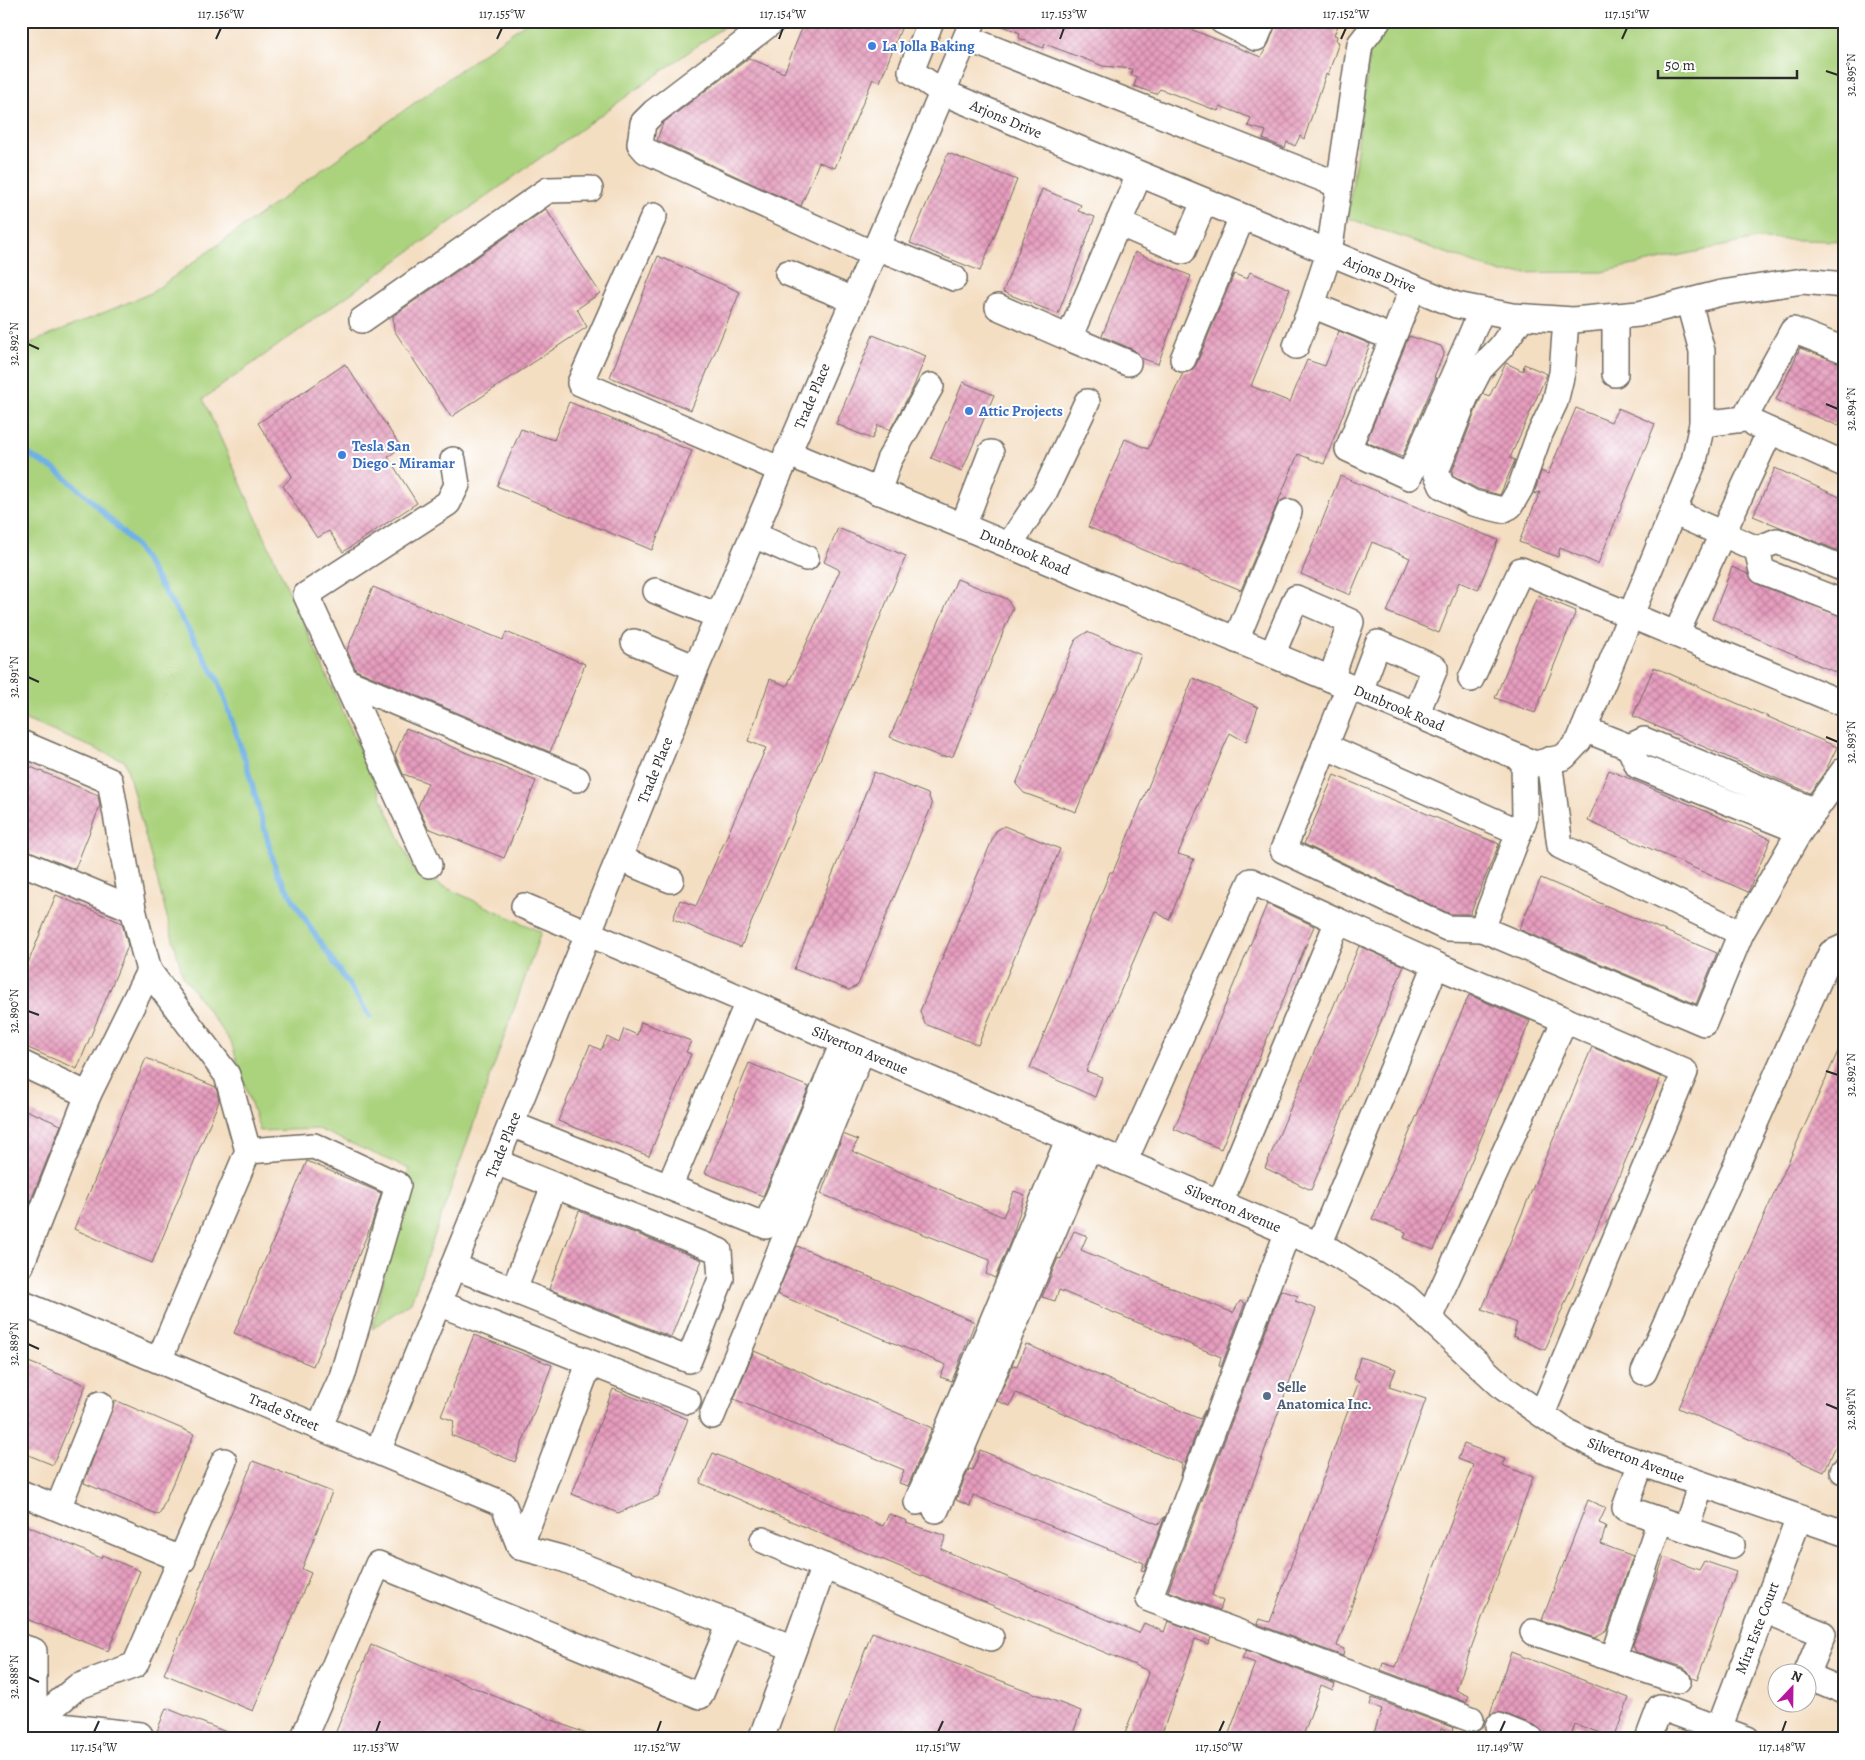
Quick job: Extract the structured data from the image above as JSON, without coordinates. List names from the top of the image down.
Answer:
{
  "streets": {
    "street": [
      "Arjons Drive",
      "Trade Place",
      "Dunbrook Road",
      "Silverton Avenue",
      "Trade Street",
      "Mira Este Court"
    ]
  },
  "crossings": [
    ["Arjons Drive", "Trade Place"],
    ["Arjons Drive", "Dunbrook Road"],
    ["Trade Place", "Dunbrook Road"],
    ["Trade Place", "Silverton Avenue"],
    ["Trade Place", "Trade Street"],
    ["Silverton Avenue", "Mira Este Court"]
  ],
  "places": [
    "La Jolla Baking",
    "Attic Projects",
    "Tesla San Diego - Miramar",
    "Selle Anatomica Inc."
  ],
  "scale_bar": "50 m",
  "north": "top",
  "coordinates": [
    "117.156°W",
    "117.155°W",
    "117.154°W",
    "117.153°W",
    "117.152°W",
    "117.151°W",
    "32.895°N",
    "32.892°N",
    "32.894°N",
    "32.891°N",
    "32.893°N",
    "32.890°N",
    "32.889°N",
    "32.888°N",
    "117.150°W",
    "117.149°W",
    "117.148°W"
  ]
}
